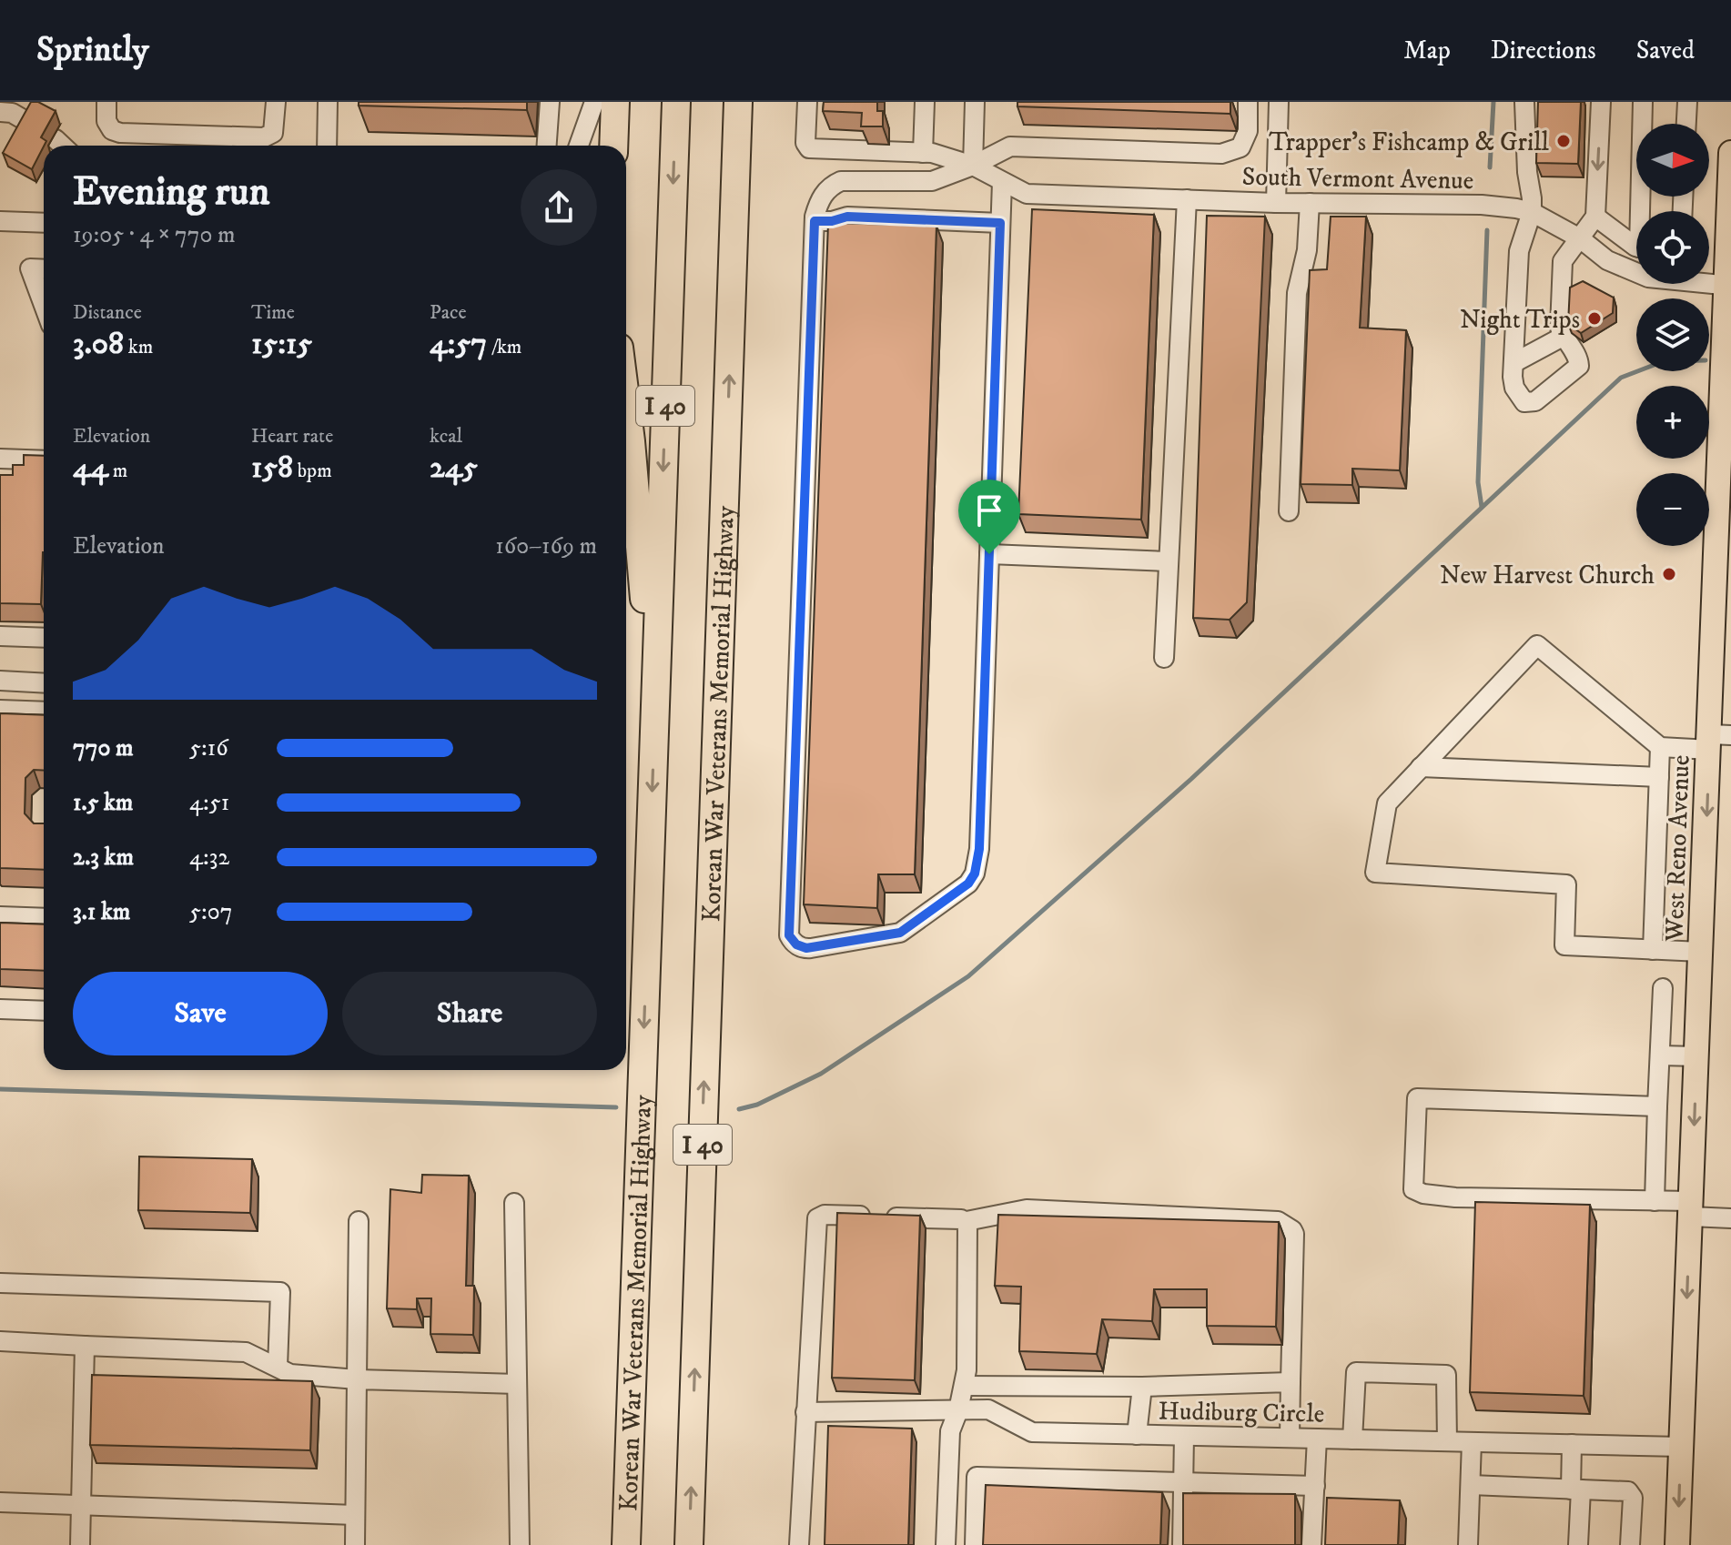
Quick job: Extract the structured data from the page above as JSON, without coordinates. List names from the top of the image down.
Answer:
{
  "streets": {
    "highway": ["I 40", "Korean War Veterans Memorial Highway"],
    "main road": ["West Reno Avenue"],
    "street": ["South Vermont Avenue", "Hudiburg Circle"]
  },
  "crossings": [
    ["South Vermont Avenue", "West Reno Avenue"],
    ["West Reno Avenue", "Hudiburg Circle"]
  ],
  "one_way": ["West Reno Avenue"],
  "places": ["Trapper's Fishcamp & Grill", "Night Trips", "New Harvest Church"],
  "north": "right",
  "page": {
    "header": "Sprintly",
    "nav": ["Map", "Directions", "Saved"],
    "map_buttons": ["+", "−"],
    "heading": ["Evening run", "19:05 · 4 × 770 m"],
    "stats": [
      ["Distance", "3.08 km"],
      ["Time", "15:15"],
      ["Pace", "4:57 /km"],
      ["Elevation", "44 m"],
      ["Heart rate", "158 bpm"],
      ["kcal", "245"]
    ],
    "chart": ["Elevation", "160–169 m"],
    "list": [
      {
        "name": "770 m",
        "note": "5:16"
      },
      {
        "name": "1.5 km",
        "note": "4:51"
      },
      {
        "name": "2.3 km",
        "note": "4:32"
      },
      {
        "name": "3.1 km",
        "note": "5:07"
      }
    ],
    "buttons": ["Save", "Share"]
  }
}
